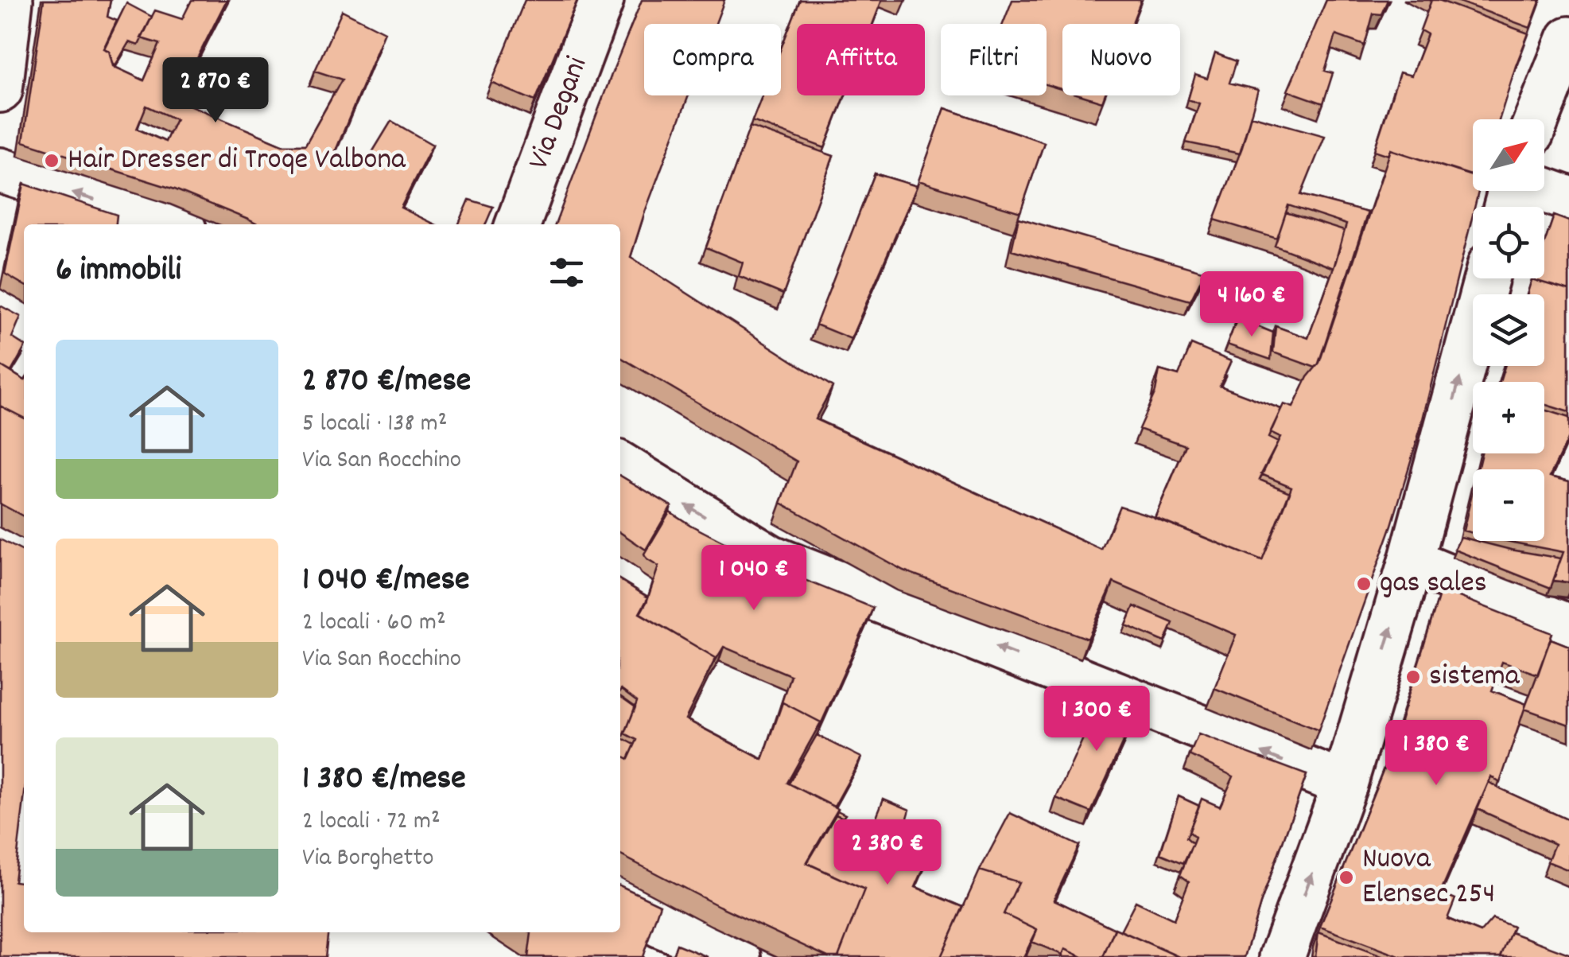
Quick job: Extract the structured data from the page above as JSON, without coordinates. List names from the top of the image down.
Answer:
{
  "streets": {
    "street": ["Via Degani"]
  },
  "places": [
    "Hair Dresser di Troqe Valbona",
    "gas sales",
    "sistema",
    "Nuova Elensec 254"
  ],
  "north": "top right",
  "page": {
    "chip": [
      "Compra",
      "Affitta",
      "Filtri",
      "Nuovo"
    ],
    "price": [
      "2 870 €",
      "4 160 €",
      "1 040 €",
      "1 300 €",
      "1 380 €",
      "2 380 €"
    ],
    "map_buttons": ["+", "−"],
    "heading": "6 immobili",
    "list": [
      {
        "name": "2 870 €/mese",
        "note": "5 locali · 138 m² · Via San Rocchino"
      },
      {
        "name": "1 040 €/mese",
        "note": "2 locali · 60 m² · Via San Rocchino"
      },
      {
        "name": "1 380 €/mese",
        "note": "2 locali · 72 m² · Via Borghetto"
      }
    ]
  }
}
